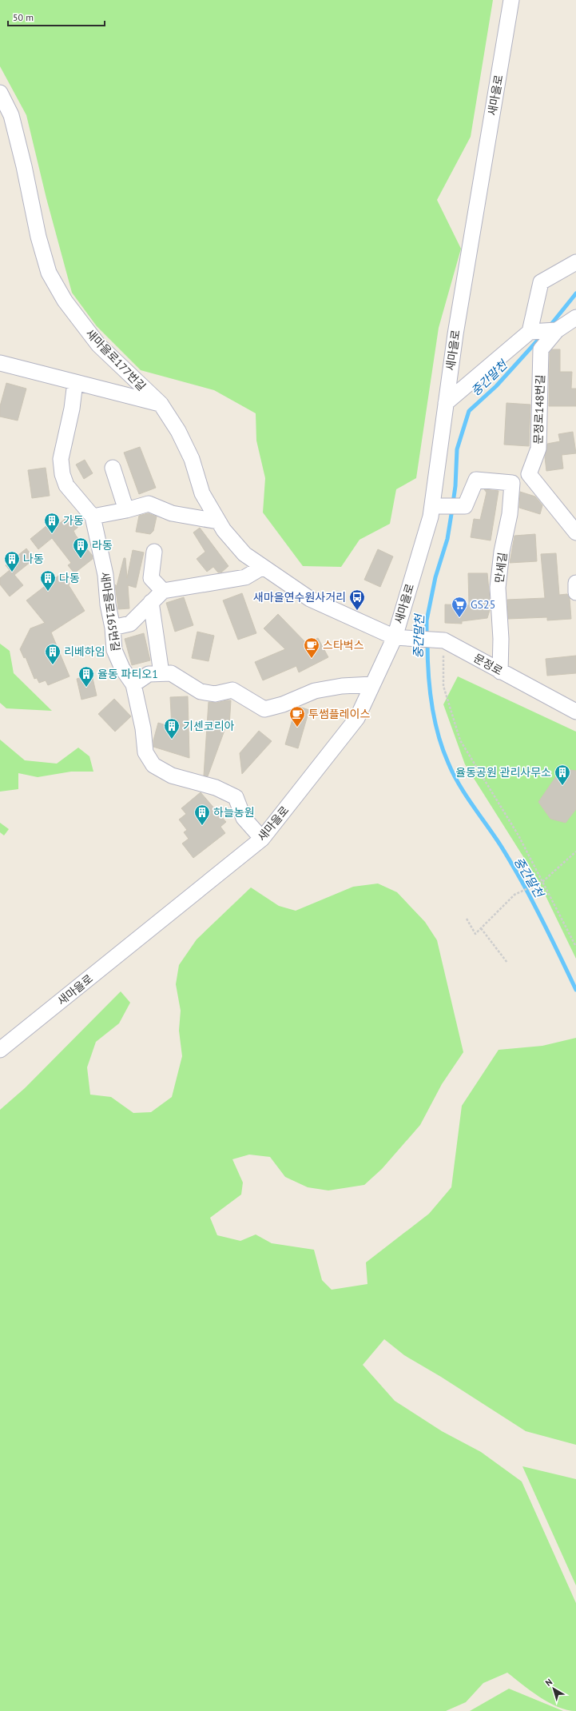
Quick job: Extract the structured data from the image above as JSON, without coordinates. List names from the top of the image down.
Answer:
{
  "streets": {
    "street": [
      "새마을로",
      "새마을로177번길",
      "문정로148번길",
      "만세길",
      "새마을로165번길",
      "문정로"
    ]
  },
  "crossings": [
    ["새마을로", "새마을로177번길"],
    ["새마을로", "새마을로165번길"],
    ["새마을로", "문정로"],
    ["새마을로177번길", "문정로"],
    ["만세길", "문정로"]
  ],
  "water": ["중간말천"],
  "places": {
    "building": [
      "가동",
      "라동",
      "나동",
      "다동",
      "리베하임",
      "율동 파티오1",
      "기센코리아",
      "율동공원 관리사무소",
      "하늘농원"
    ],
    "bus stop": ["새마을연수원사거리"],
    "supermarket": ["GS25"],
    "cafe": ["스타벅스", "투썸플레이스"]
  },
  "scale_bar": "50 m",
  "north": "top left"
}
